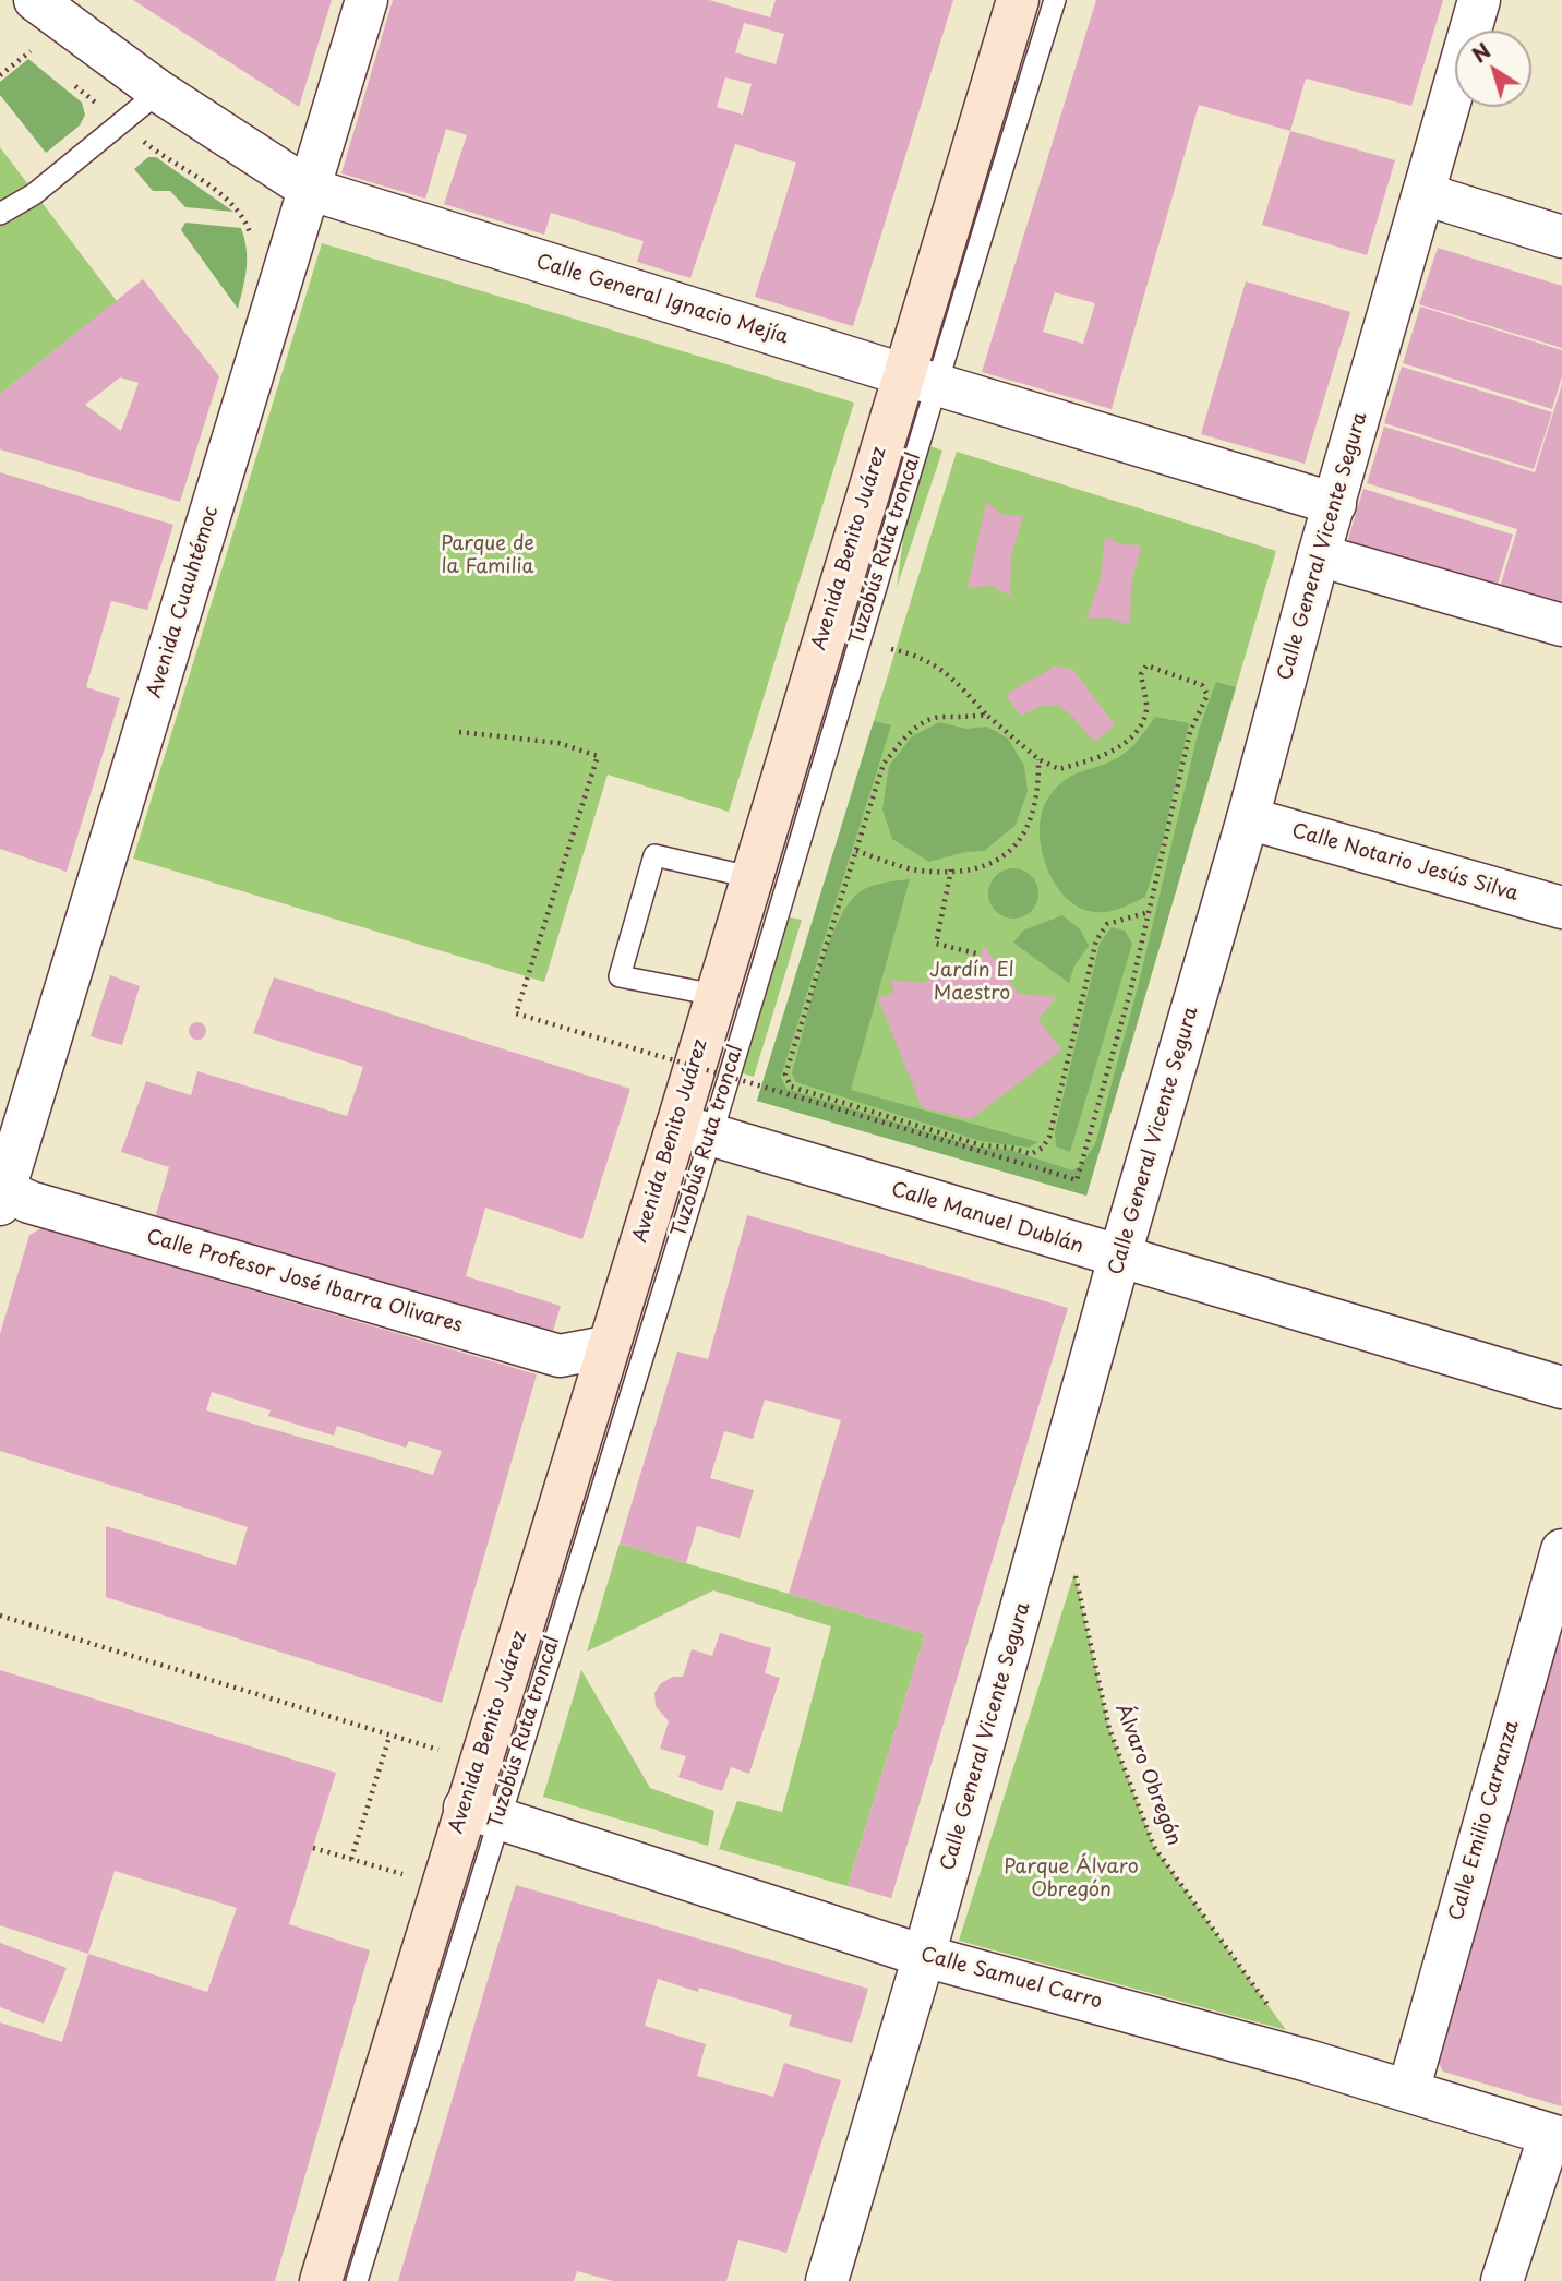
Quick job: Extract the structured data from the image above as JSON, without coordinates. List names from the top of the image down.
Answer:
{
  "streets": {
    "main road": ["Avenida Benito Juárez"],
    "street": [
      "Calle General Ignacio Mejía",
      "Calle General Vicente Segura",
      "Avenida Cuauhtémoc",
      "Calle Notario Jesús Silva",
      "Calle Manuel Dublán",
      "Calle Profesor José Ibarra Olivares",
      "Calle Emilio Carranza",
      "Calle Samuel Carro"
    ],
    "lane": ["Tuzobús Ruta troncal"],
    "path": ["Álvaro Obregón"]
  },
  "crossings": [
    ["Calle General Ignacio Mejía", "Calle General Vicente Segura"],
    ["Calle General Ignacio Mejía", "Avenida Benito Juárez"],
    ["Calle General Ignacio Mejía", "Tuzobús Ruta troncal"],
    ["Calle General Ignacio Mejía", "Avenida Cuauhtémoc"],
    ["Calle General Vicente Segura", "Calle Notario Jesús Silva"],
    ["Calle General Vicente Segura", "Calle Manuel Dublán"],
    ["Calle General Vicente Segura", "Calle Samuel Carro"],
    ["Avenida Benito Juárez", "Tuzobús Ruta troncal"],
    ["Avenida Benito Juárez", "Calle Manuel Dublán"],
    ["Avenida Benito Juárez", "Calle Profesor José Ibarra Olivares"],
    ["Avenida Benito Juárez", "Calle Samuel Carro"],
    ["Tuzobús Ruta troncal", "Calle Manuel Dublán"],
    ["Tuzobús Ruta troncal", "Calle Samuel Carro"],
    ["Avenida Cuauhtémoc", "Calle Profesor José Ibarra Olivares"],
    ["Calle Emilio Carranza", "Calle Samuel Carro"]
  ],
  "parks": ["Parque de la Familia", "Jardín El Maestro", "Parque Álvaro Obregón"],
  "north": "top left"
}
